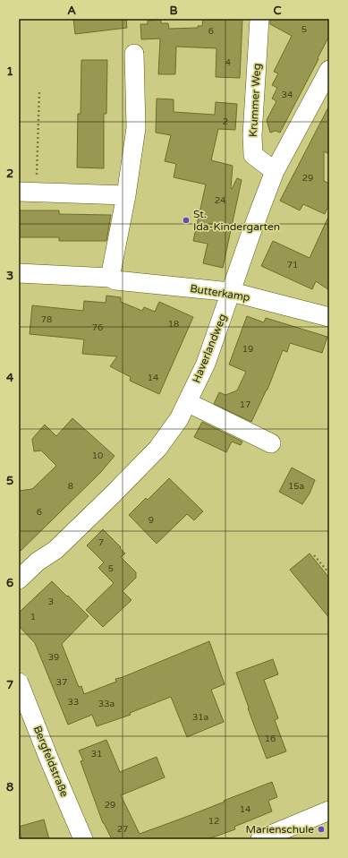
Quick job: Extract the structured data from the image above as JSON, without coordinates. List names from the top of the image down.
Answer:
{
  "streets": {
    "street": [
      "Krummer Weg",
      "Butterkamp",
      "Haverlandweg",
      "Bergfeldstraße"
    ]
  },
  "crossings": [
    ["Krummer Weg", "Haverlandweg"],
    ["Butterkamp", "Haverlandweg"]
  ],
  "places": ["St. Ida-Kindergarten", "Marienschule"],
  "house_numbers": [
    "5",
    "6",
    "4",
    "34",
    "2",
    "29",
    "24",
    "71",
    "78",
    "18",
    "76",
    "19",
    "14",
    "17",
    "10",
    "8",
    "15a",
    "6",
    "9",
    "7",
    "5",
    "3",
    "1",
    "39",
    "37",
    "33",
    "33a",
    "31a",
    "16",
    "31",
    "29",
    "14",
    "12",
    "27"
  ],
  "grid": {
    "columns": ["A", "B", "C"],
    "rows": [
      "1",
      "2",
      "3",
      "4",
      "5",
      "6",
      "7",
      "8"
    ]
  }
}
